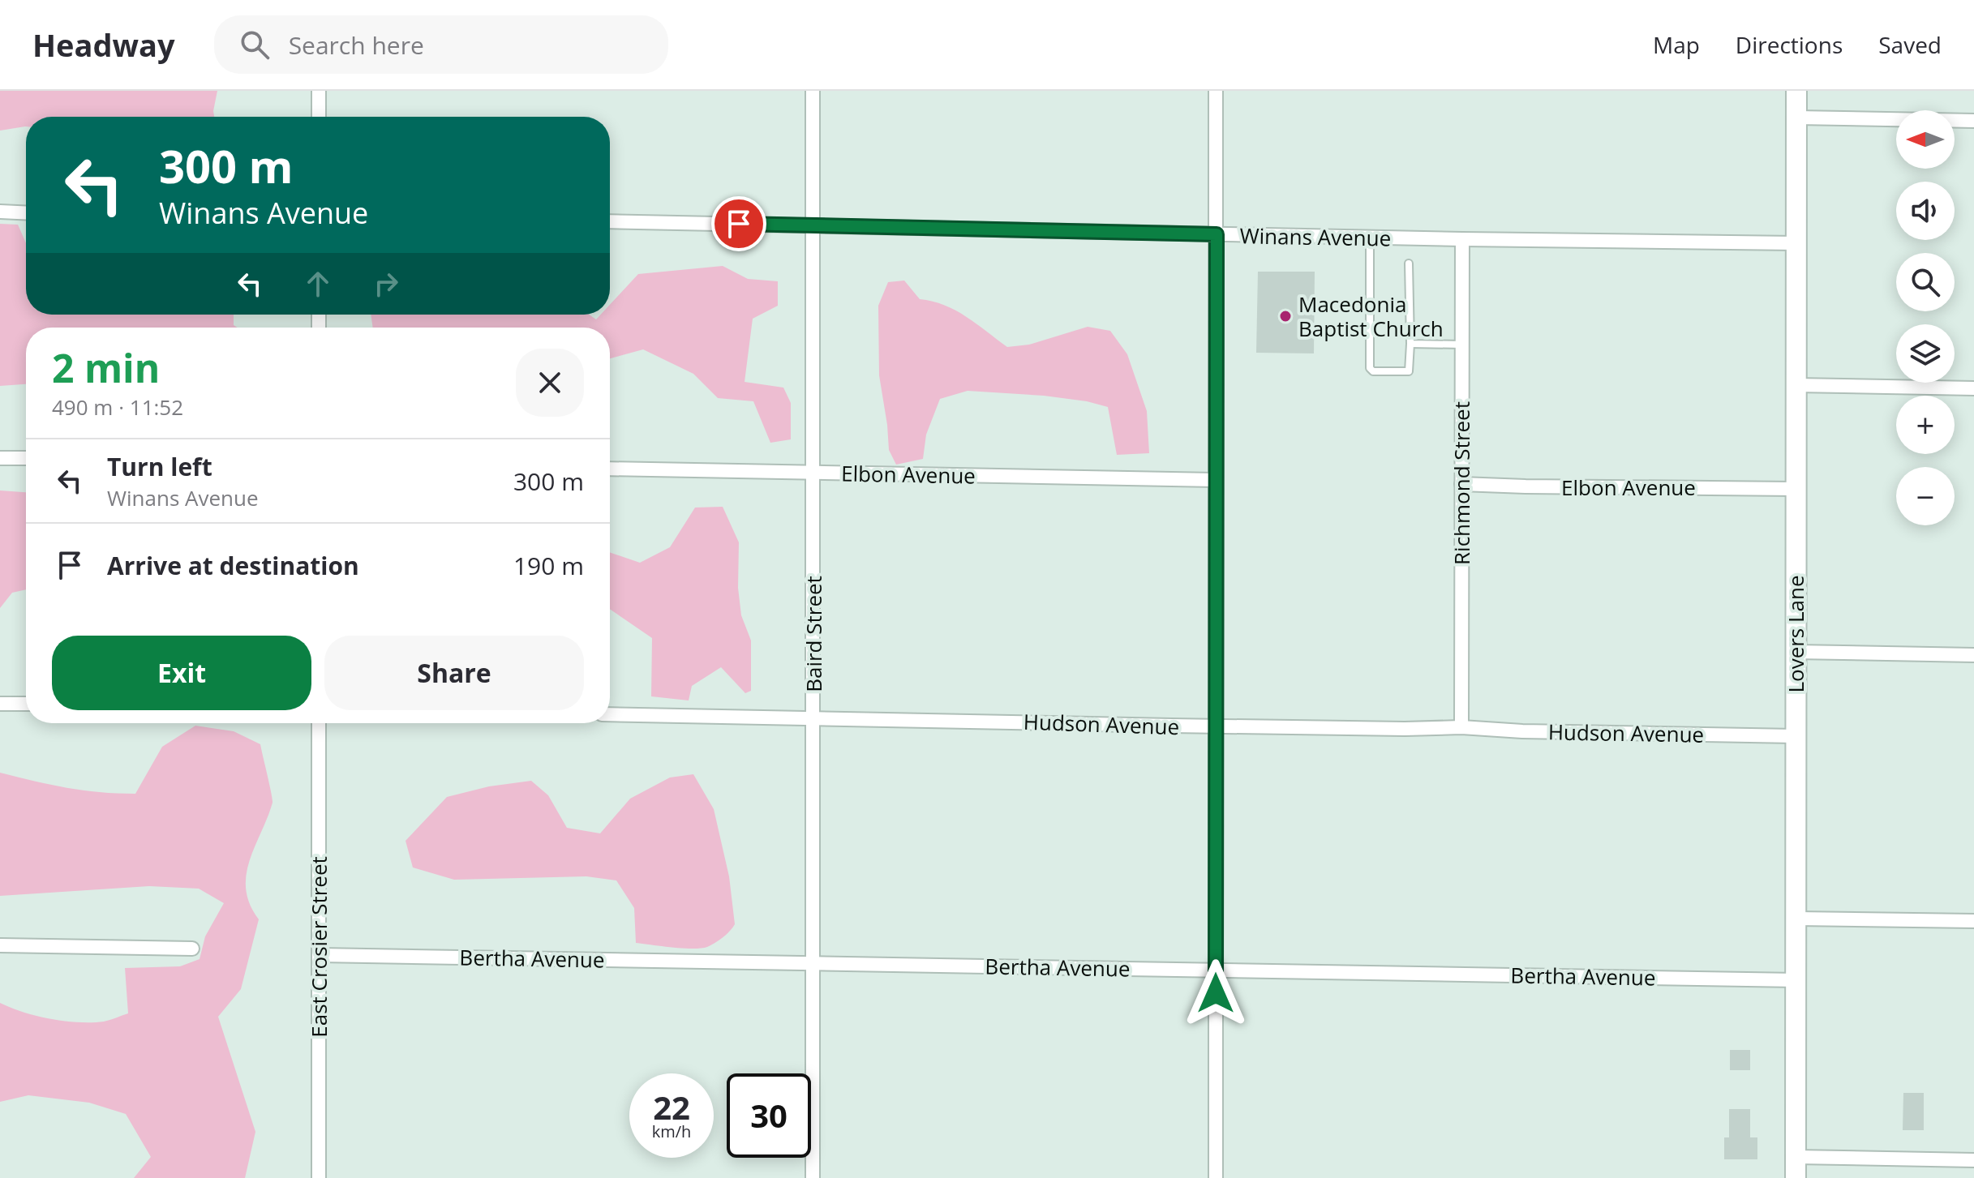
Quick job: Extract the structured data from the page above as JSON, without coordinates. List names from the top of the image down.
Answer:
{
  "streets": {
    "street": [
      "Winans Avenue",
      "Elbon Avenue",
      "Richmond Street",
      "Baird Street",
      "Lovers Lane",
      "Hudson Avenue",
      "East Crosier Street",
      "Bertha Avenue"
    ]
  },
  "crossings": [
    ["Winans Avenue", "Richmond Street"],
    ["Winans Avenue", "Baird Street"],
    ["Winans Avenue", "Lovers Lane"],
    ["Elbon Avenue", "Richmond Street"],
    ["Elbon Avenue", "Baird Street"],
    ["Elbon Avenue", "Lovers Lane"],
    ["Richmond Street", "Hudson Avenue"],
    ["Baird Street", "Hudson Avenue"],
    ["Baird Street", "Bertha Avenue"],
    ["Lovers Lane", "Hudson Avenue"],
    ["Lovers Lane", "Bertha Avenue"],
    ["East Crosier Street", "Bertha Avenue"]
  ],
  "places": ["Macedonia Baptist Church"],
  "north": "left",
  "page": {
    "header": "Headway",
    "search": "Search here",
    "nav": ["Map", "Directions", "Saved"],
    "map_buttons": ["+", "−"],
    "turn": ["300 m", "Winans Avenue"],
    "heading": ["2 min", "490 m · 11:52"],
    "list": [
      {
        "name": "Turn left",
        "note": "Winans Avenue",
        "value": "300 m"
      },
      {
        "name": "Arrive at destination",
        "value": "190 m"
      }
    ],
    "buttons": ["Exit", "Share"],
    "speed": "22 km/h",
    "limit": "30"
  }
}
